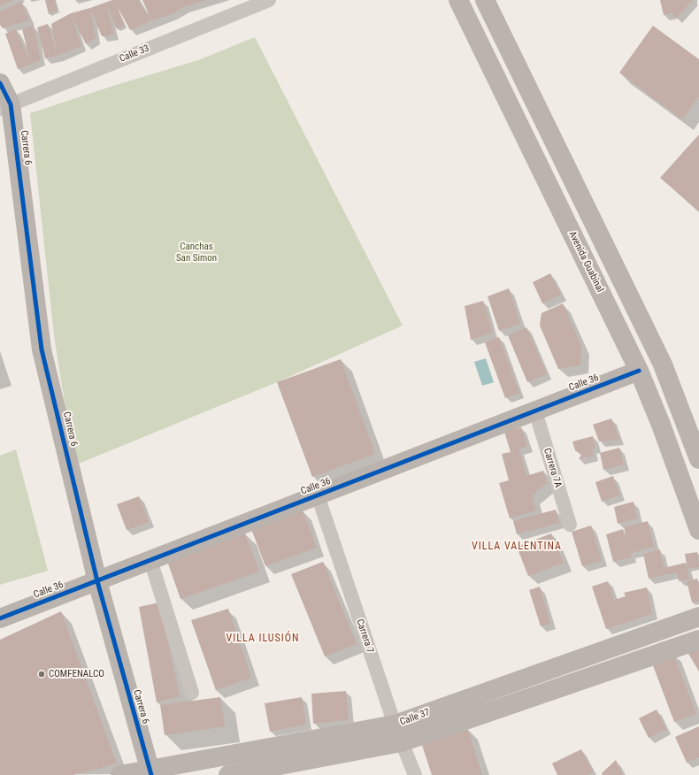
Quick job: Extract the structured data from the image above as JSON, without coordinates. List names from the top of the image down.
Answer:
{
  "streets": {
    "main road": [
      "Carrera 6",
      "Avenida Guabinal",
      "Calle 36",
      "Calle 37"
    ],
    "street": ["Calle 33", "Carrera 7A", "Carrera 7"]
  },
  "crossings": [
    ["Calle 33", "Carrera 6"],
    ["Carrera 6", "Calle 36"],
    ["Carrera 6", "Calle 37"],
    ["Avenida Guabinal", "Calle 36"],
    ["Calle 36", "Carrera 7A"],
    ["Calle 36", "Carrera 7"],
    ["Carrera 7", "Calle 37"]
  ],
  "districts": ["VILLA VALENTINA", "VILLA ILUSIÓN"],
  "parks": ["Canchas San Simon"],
  "places": ["COMFENALCO"]
}
